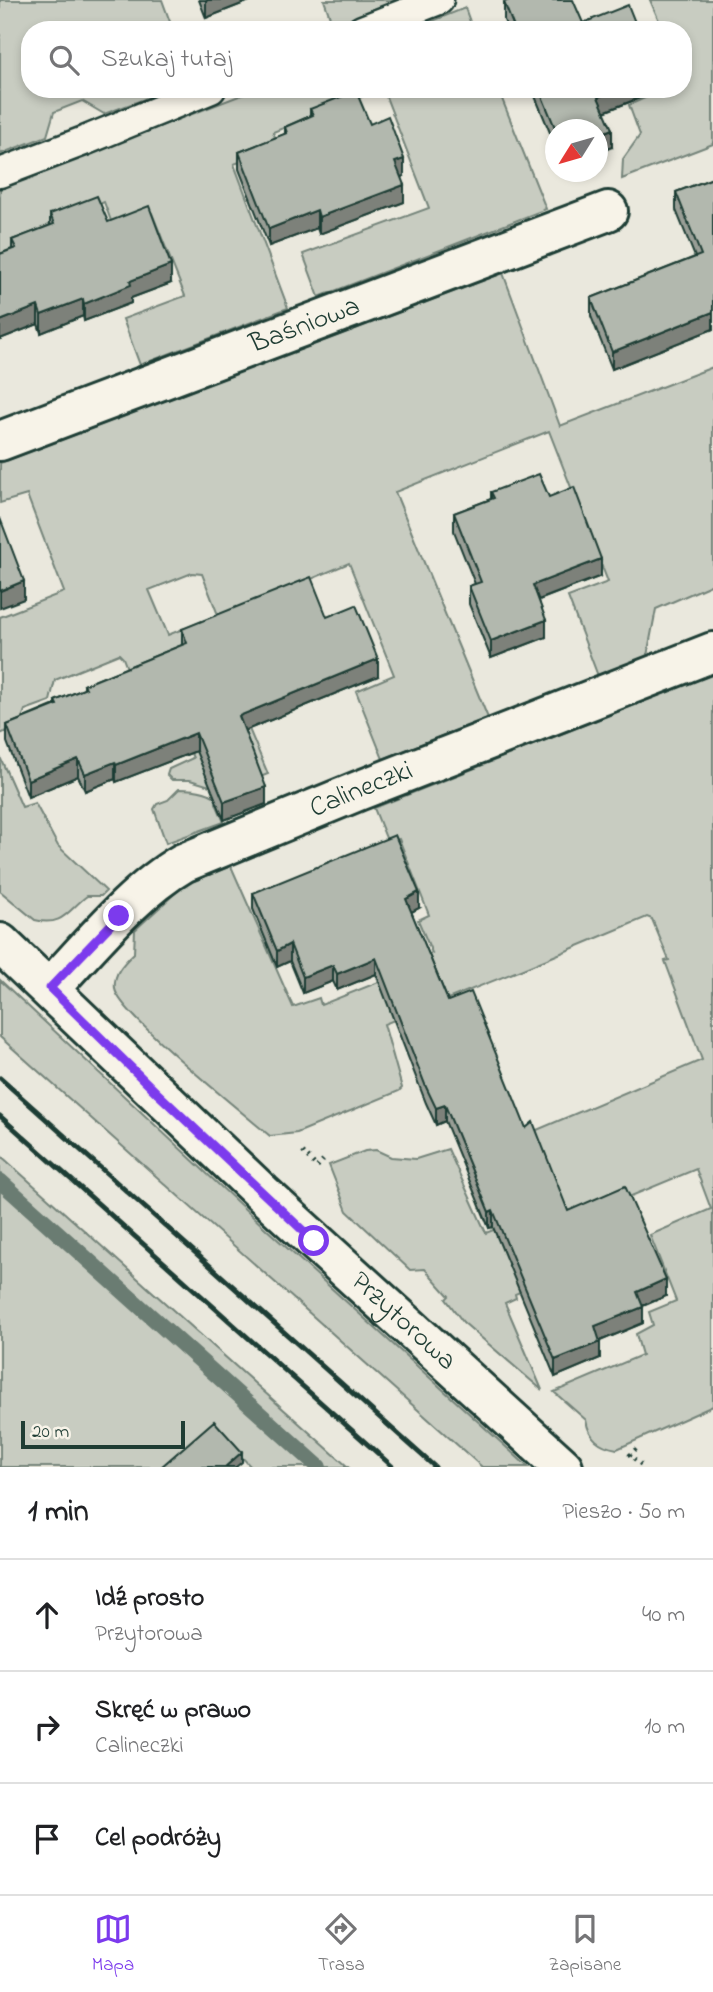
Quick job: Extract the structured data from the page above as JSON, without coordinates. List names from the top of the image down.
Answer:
{
  "streets": {
    "street": ["Baśniowa", "Calineczki", "Przytorowa"]
  },
  "crossings": [
    ["Calineczki", "Przytorowa"]
  ],
  "scale_bar": "20 m",
  "north": "bottom left",
  "page": {
    "search": "Szukaj tutaj",
    "scale": "20 m",
    "heading": ["1 min", "Pieszo · 50 m"],
    "list": [
      ["Idź prosto", "Przytorowa", "40 m"],
      ["Skręć w prawo", "Calineczki", "10 m"],
      "Cel podróży"
    ],
    "nav": ["Mapa", "Trasa", "Zapisane"]
  }
}
